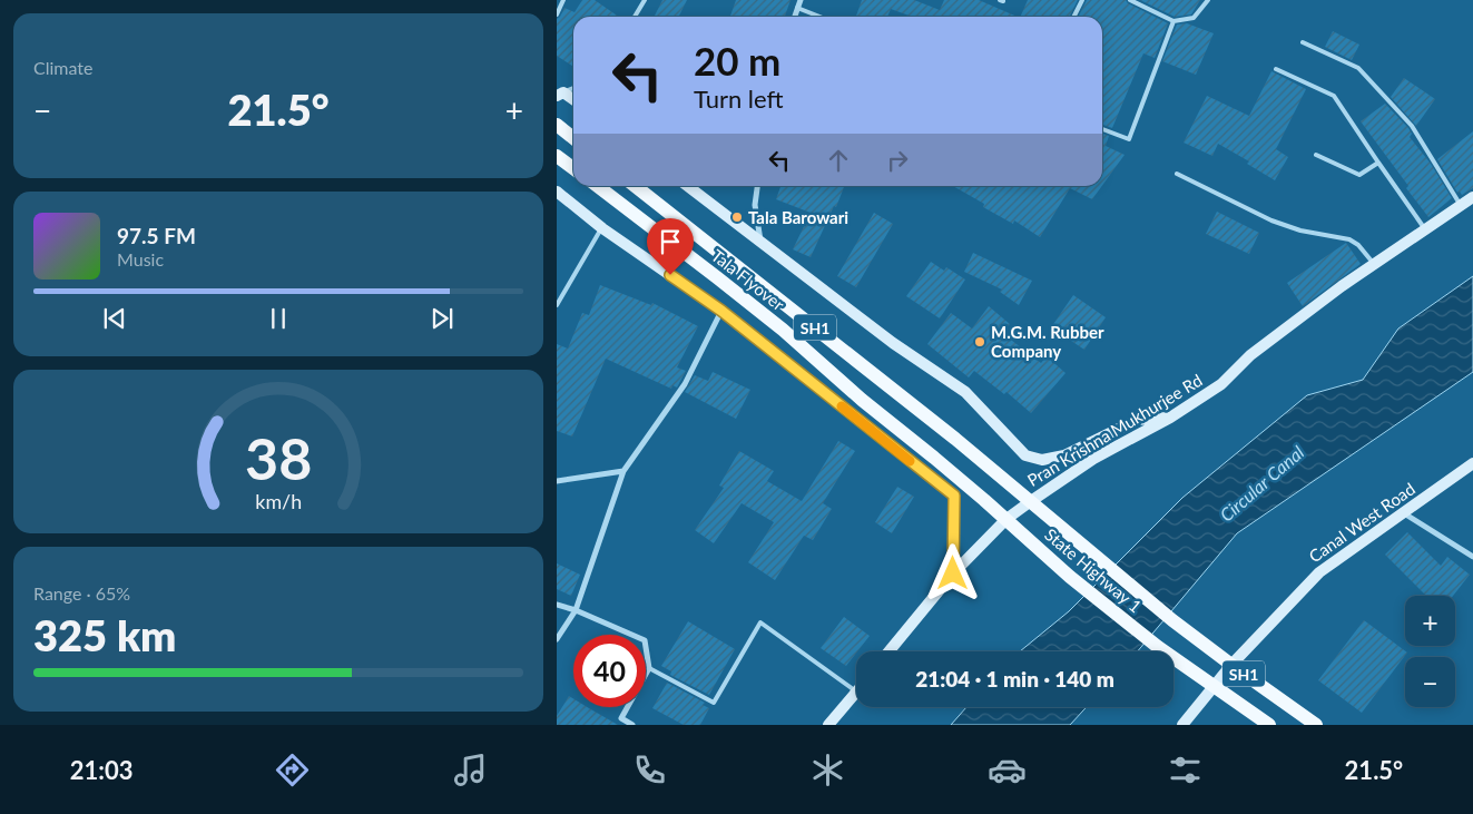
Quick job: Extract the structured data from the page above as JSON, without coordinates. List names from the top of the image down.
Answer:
{
  "streets": {
    "main road": [
      "Tala Flyover",
      "SH1",
      "Pran Krishna Mukhurjee Rd",
      "Canal West Road",
      "State Highway 1"
    ]
  },
  "crossings": [
    ["Tala Flyover", "Pran Krishna Mukhurjee Rd"],
    ["Tala Flyover", "State Highway 1"],
    ["SH1", "Canal West Road"],
    ["SH1", "State Highway 1"],
    ["Pran Krishna Mukhurjee Rd", "State Highway 1"],
    ["Canal West Road", "State Highway 1"]
  ],
  "water": ["Circular Canal"],
  "places": ["Tala Barowari", "M.G.M. Rubber Company"],
  "page": {
    "tile": [
      "Climate",
      ["Range · 65%", "325 km"]
    ],
    "turn": ["20 m", "Turn left"],
    "heat": ["−", "21.5°", "+"],
    "song": ["97.5 FM", "Music"],
    "map_buttons": ["+", "−"],
    "limit": "40",
    "trip": "21:04 · 1 min · 140 m",
    "tabs": ["21:03", "21.5°"],
    "gauge": ["38", "km/h"]
  }
}
